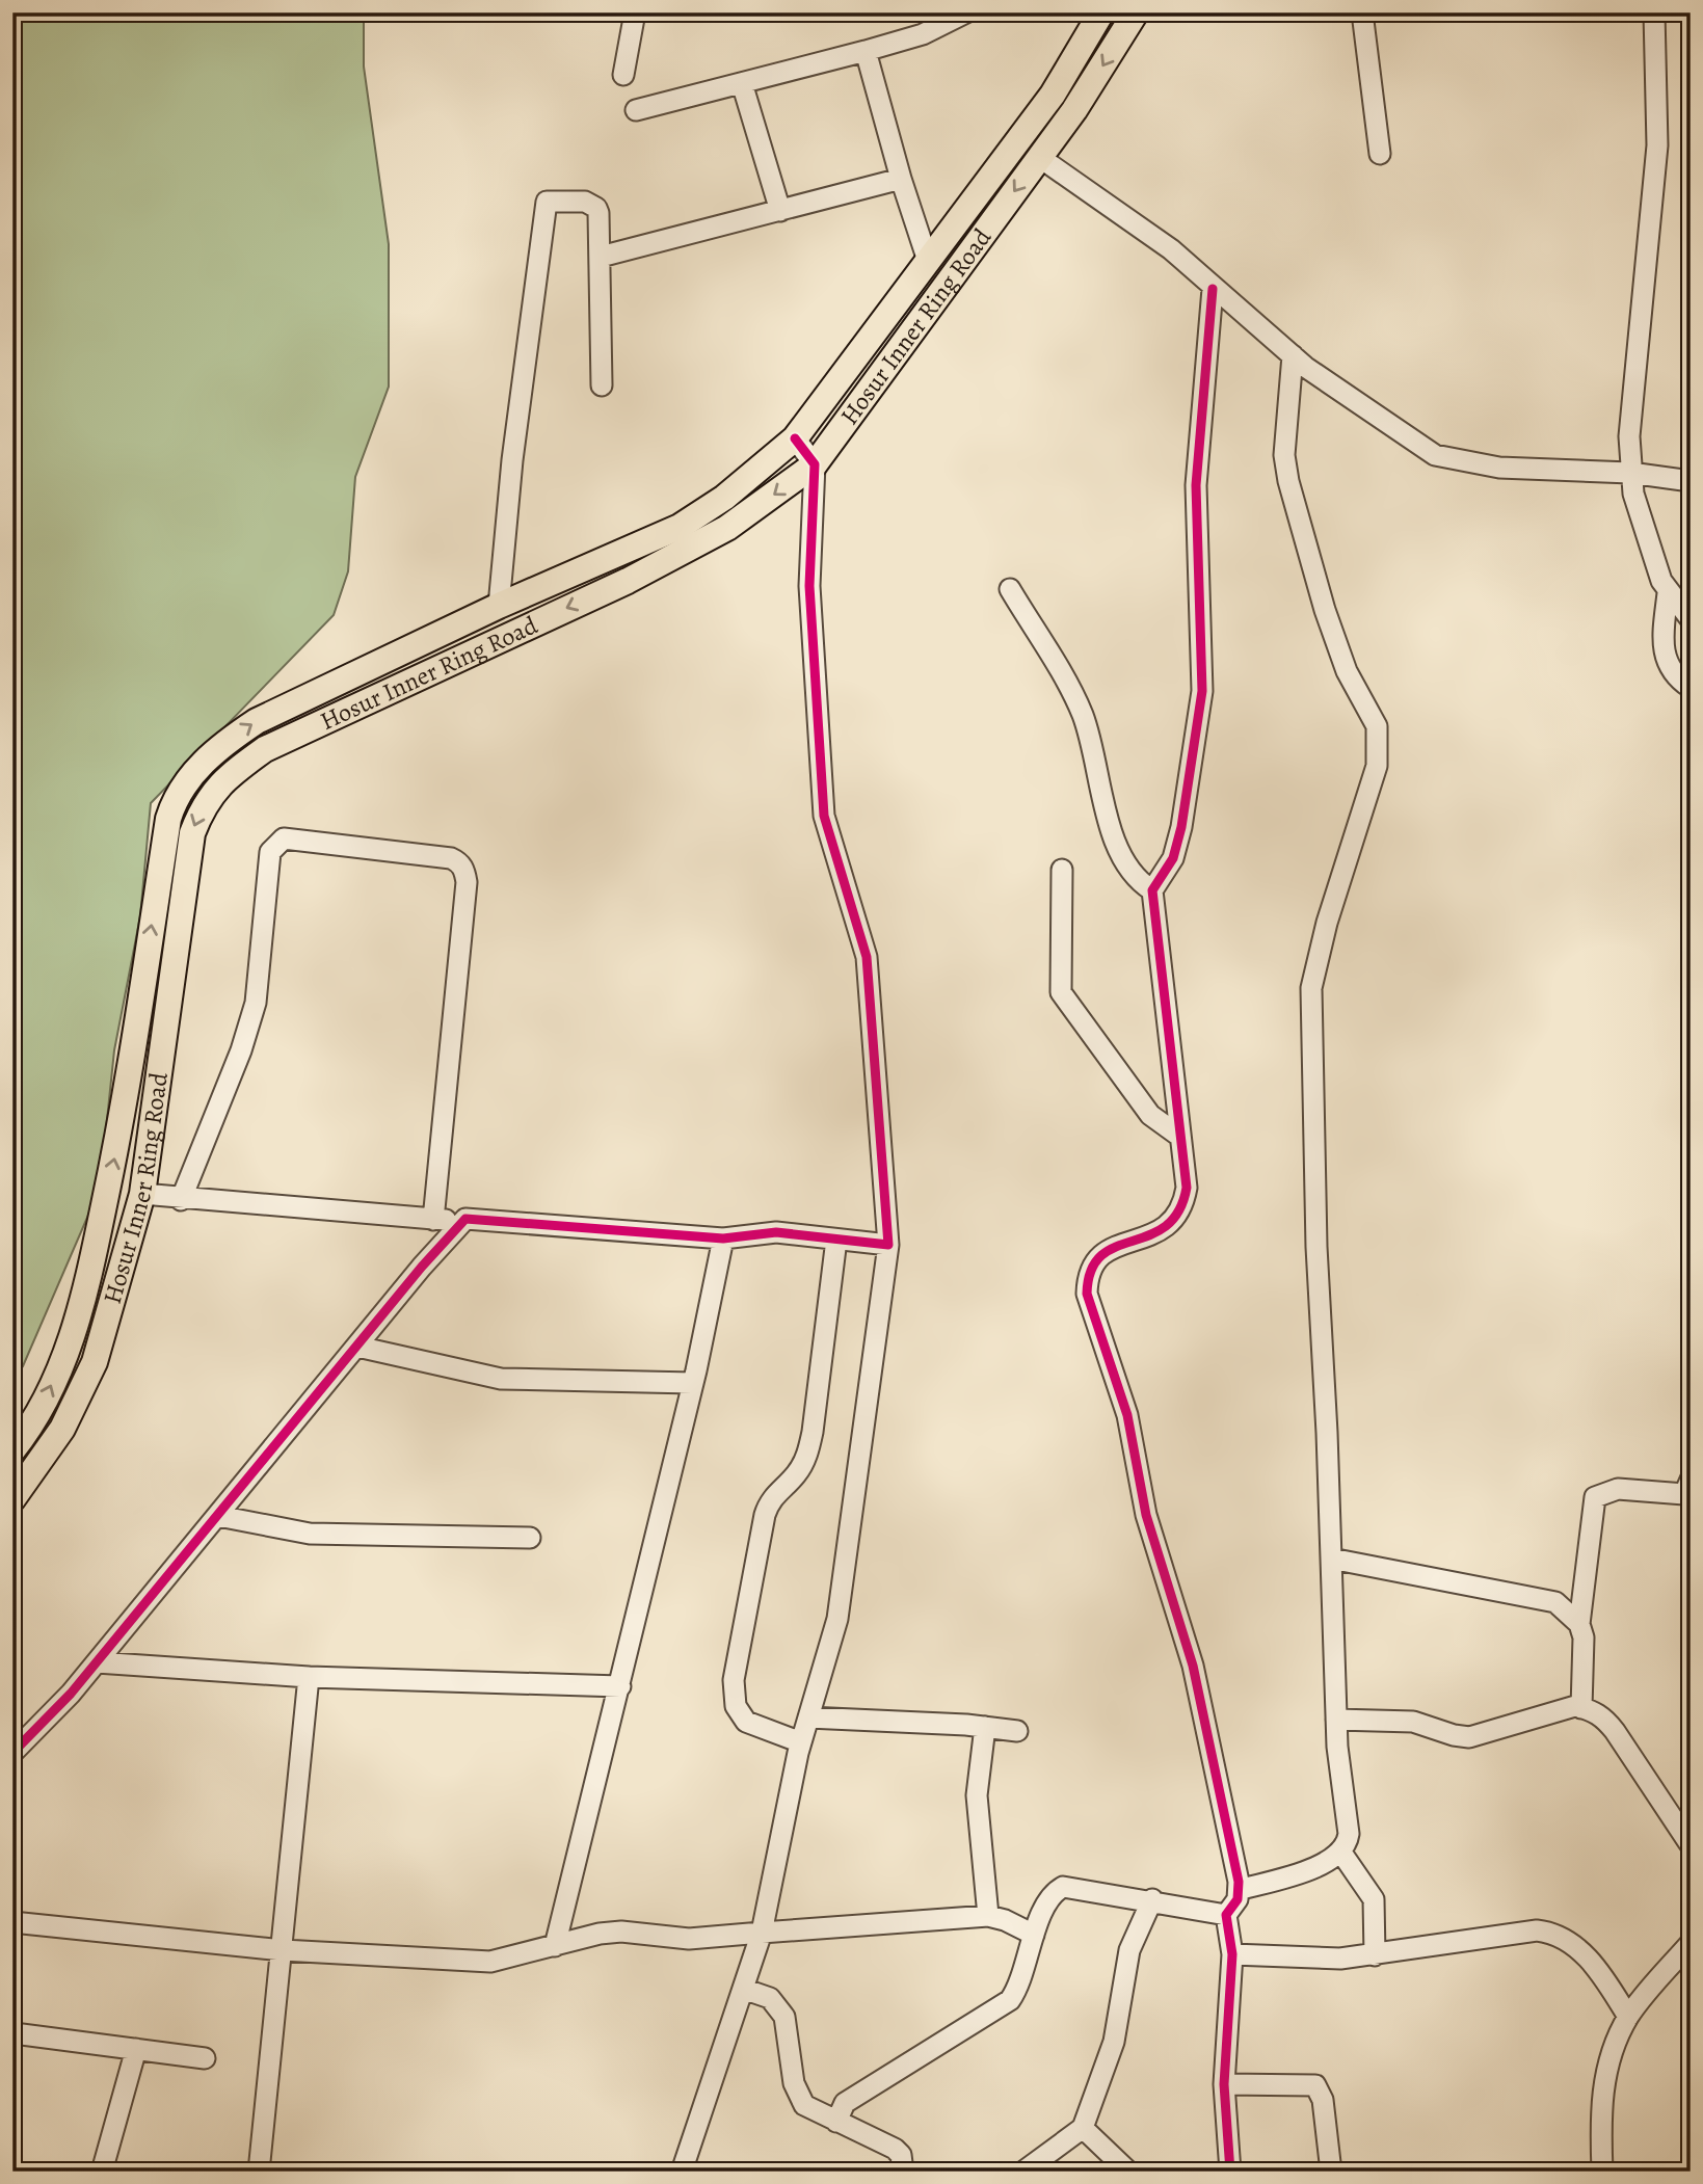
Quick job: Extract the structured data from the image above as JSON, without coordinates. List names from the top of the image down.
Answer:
{
  "streets": {
    "main road": ["Hosur Inner Ring Road"]
  }
}
